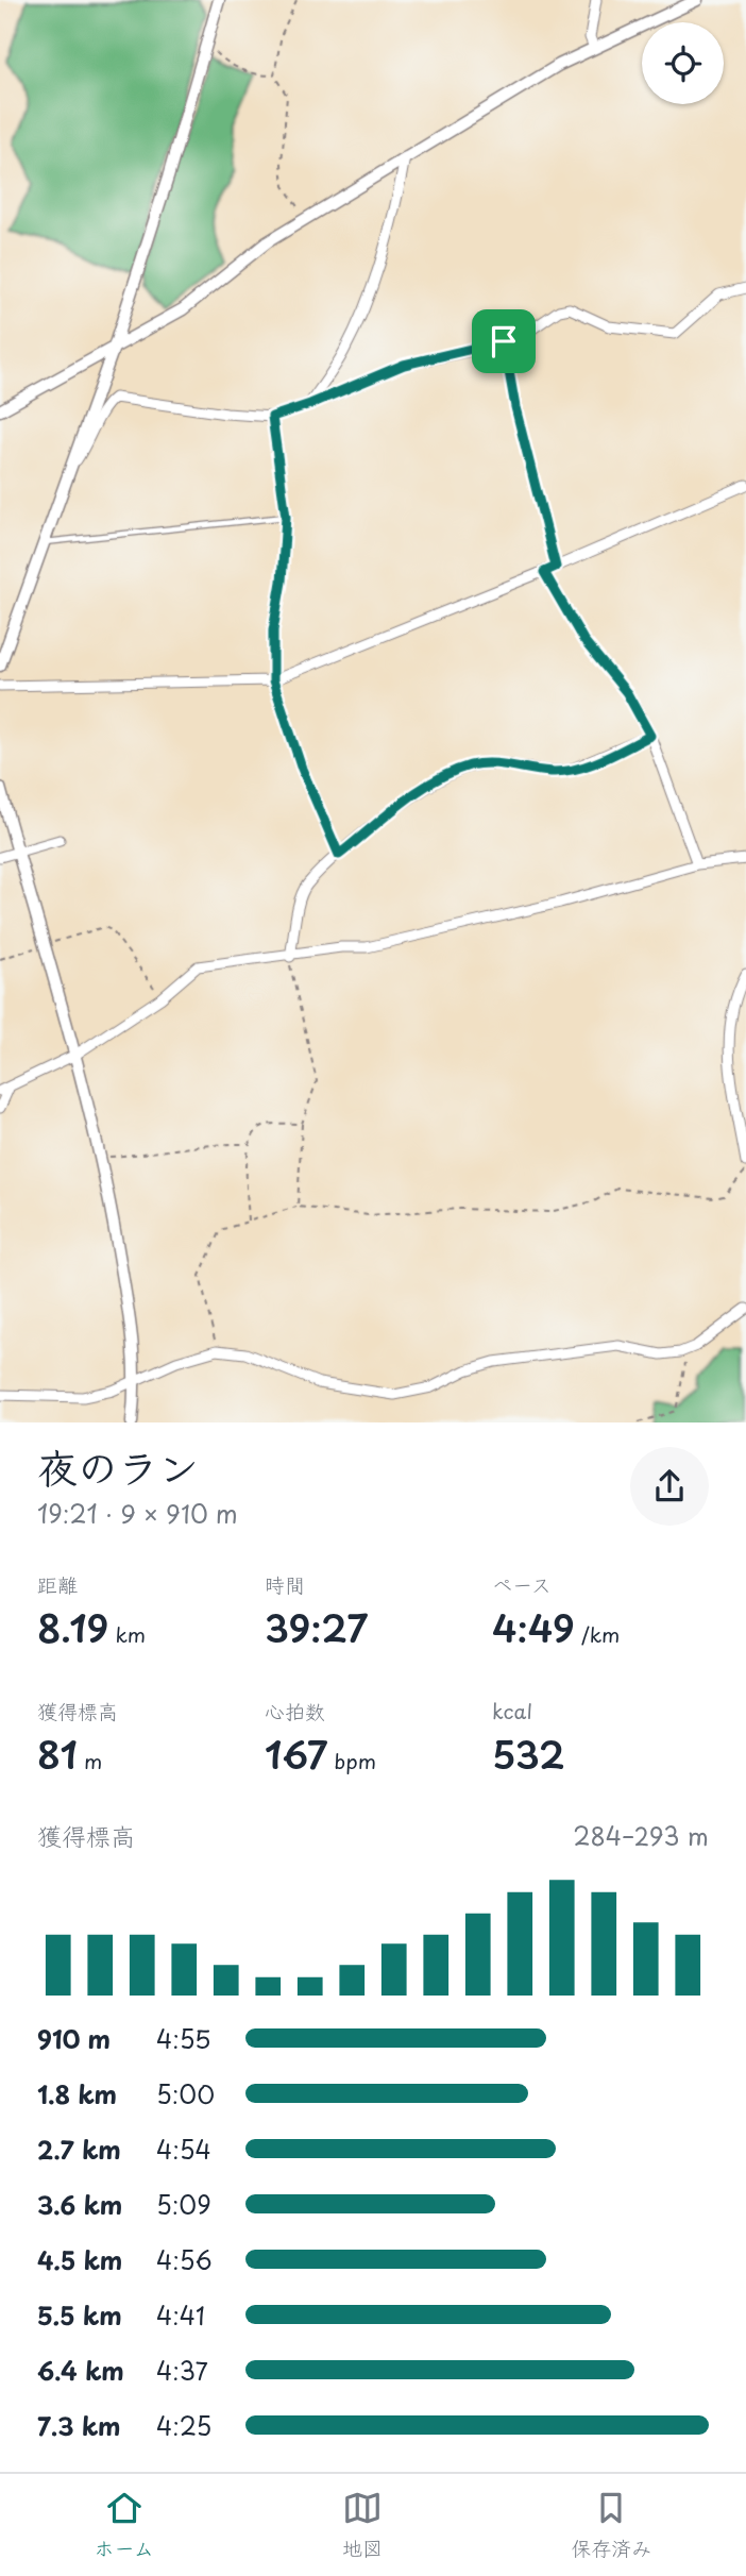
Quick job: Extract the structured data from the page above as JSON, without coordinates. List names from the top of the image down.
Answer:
{
  "page": {
    "heading": ["夜のラン", "19:21 · 9 × 910 m"],
    "stats": [
      ["距離", "8.19 km"],
      ["時間", "39:27"],
      ["ペース", "4:49 /km"],
      ["獲得標高", "81 m"],
      ["心拍数", "167 bpm"],
      ["kcal", "532"]
    ],
    "chart": ["獲得標高", "284–293 m"],
    "list": [
      {
        "name": "910 m",
        "note": "4:55"
      },
      {
        "name": "1.8 km",
        "note": "5:00"
      },
      {
        "name": "2.7 km",
        "note": "4:54"
      },
      {
        "name": "3.6 km",
        "note": "5:09"
      },
      {
        "name": "4.5 km",
        "note": "4:56"
      },
      {
        "name": "5.5 km",
        "note": "4:41"
      },
      {
        "name": "6.4 km",
        "note": "4:37"
      },
      {
        "name": "7.3 km",
        "note": "4:25"
      }
    ],
    "tabs": ["ホーム", "地図", "保存済み"]
  }
}
